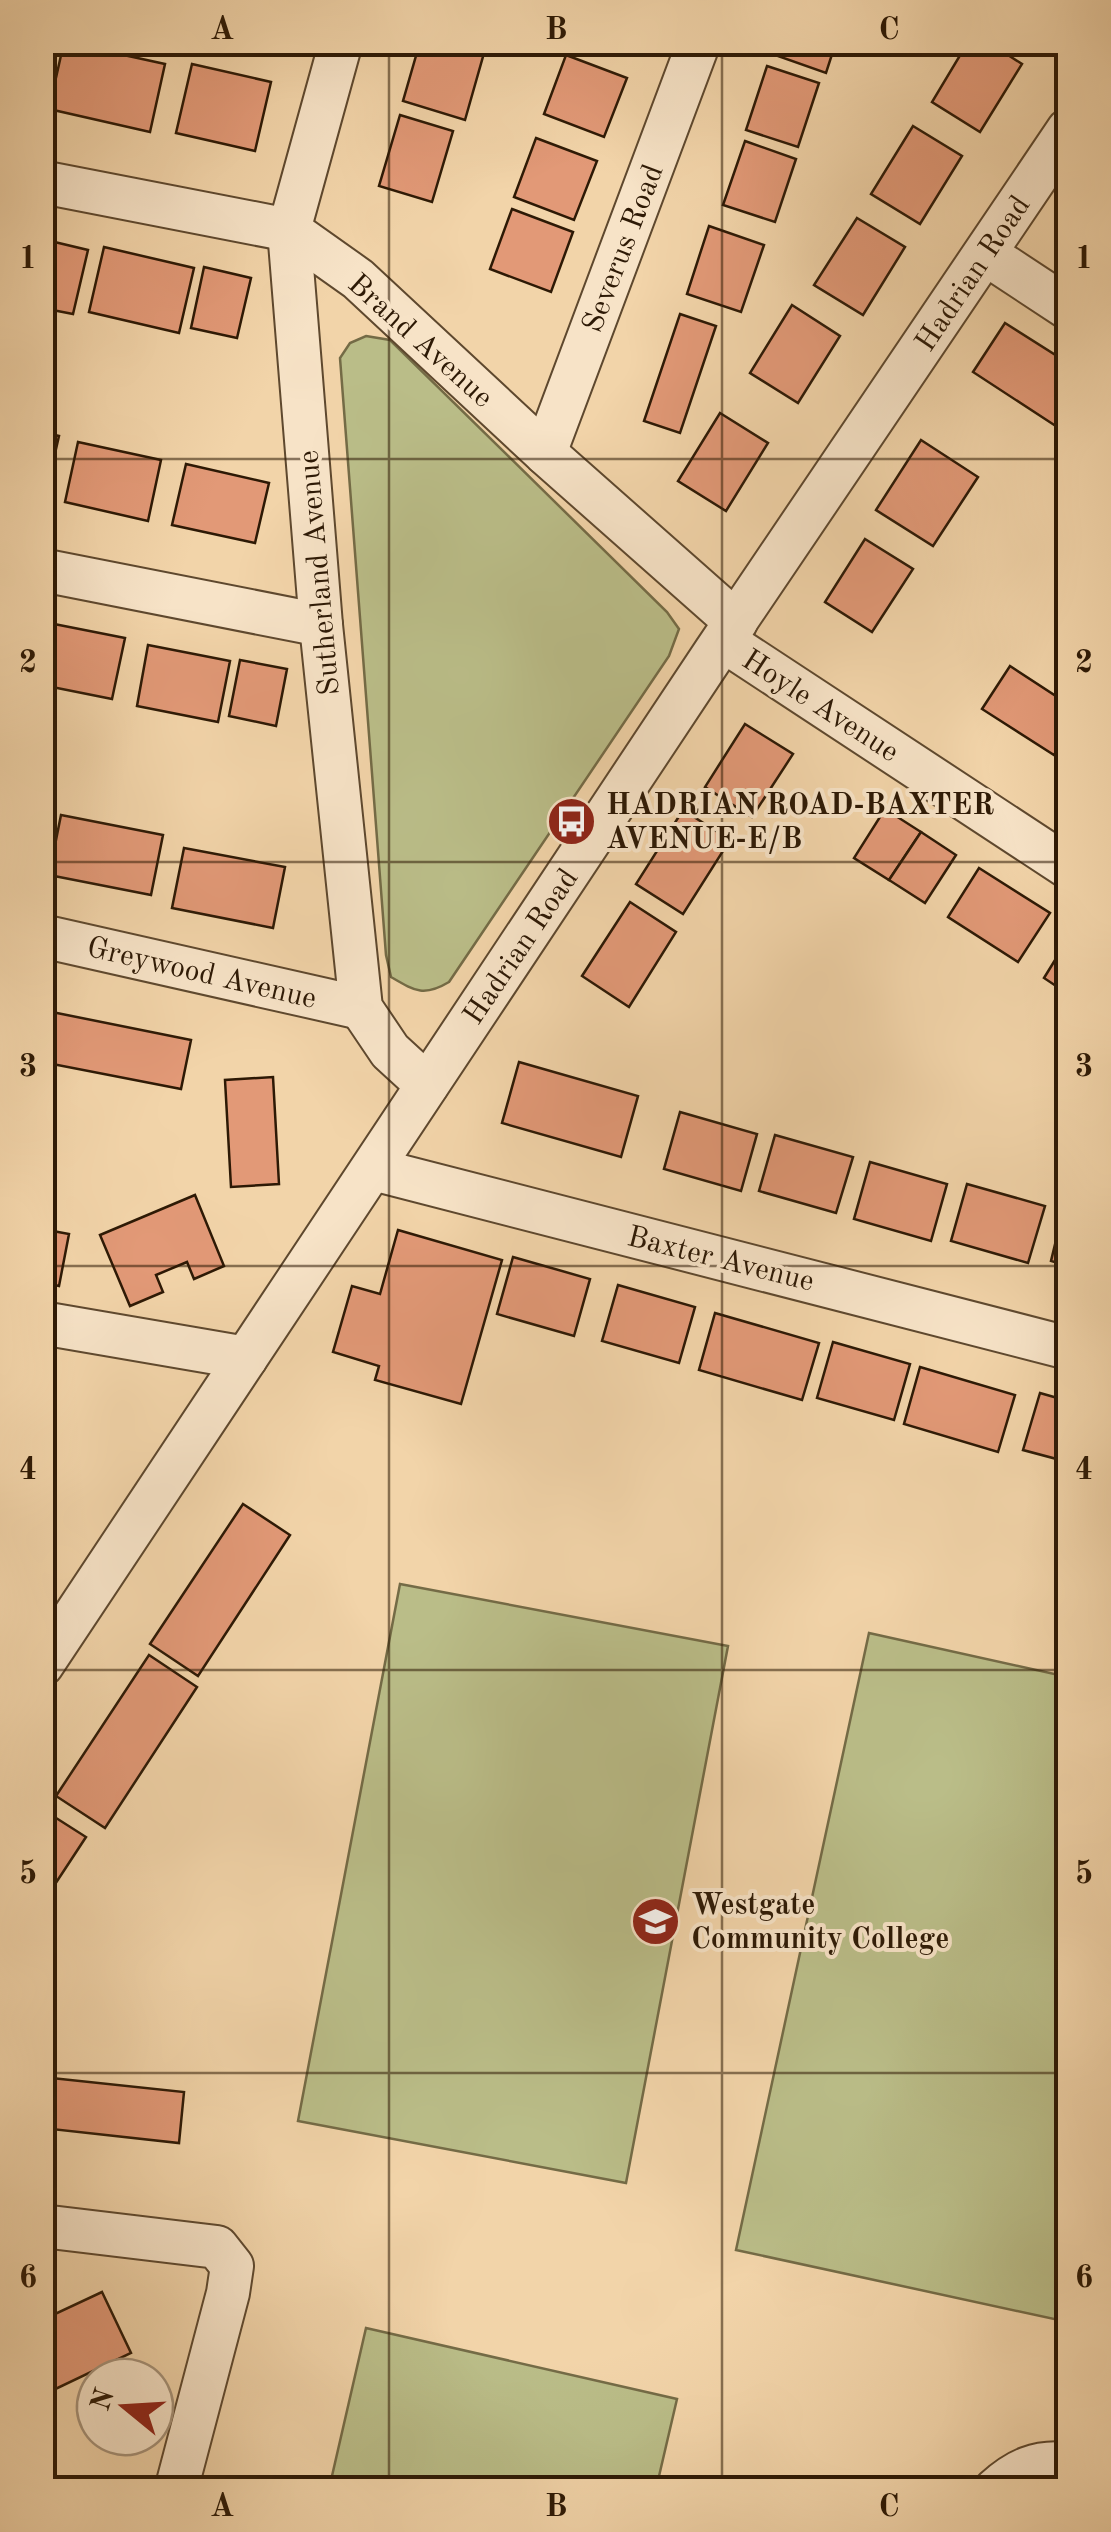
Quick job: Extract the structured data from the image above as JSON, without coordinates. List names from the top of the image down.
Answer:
{
  "streets": {
    "street": [
      "Severus Road",
      "Hadrian Road",
      "Brand Avenue",
      "Sutherland Avenue",
      "Hoyle Avenue",
      "Greywood Avenue",
      "Baxter Avenue"
    ]
  },
  "crossings": [
    ["Severus Road", "Brand Avenue"],
    ["Hadrian Road", "Brand Avenue"],
    ["Hadrian Road", "Sutherland Avenue"],
    ["Hadrian Road", "Hoyle Avenue"],
    ["Hadrian Road", "Baxter Avenue"],
    ["Brand Avenue", "Sutherland Avenue"],
    ["Brand Avenue", "Hoyle Avenue"],
    ["Sutherland Avenue", "Greywood Avenue"]
  ],
  "places": {
    "bus stop": ["HADRIAN ROAD-BAXTER AVENUE-E/B"],
    "school or university": ["Westgate Community College"]
  },
  "north": "left",
  "grid": {
    "columns": ["A", "B", "C"],
    "rows": [
      "1",
      "2",
      "3",
      "4",
      "5",
      "6"
    ]
  }
}
